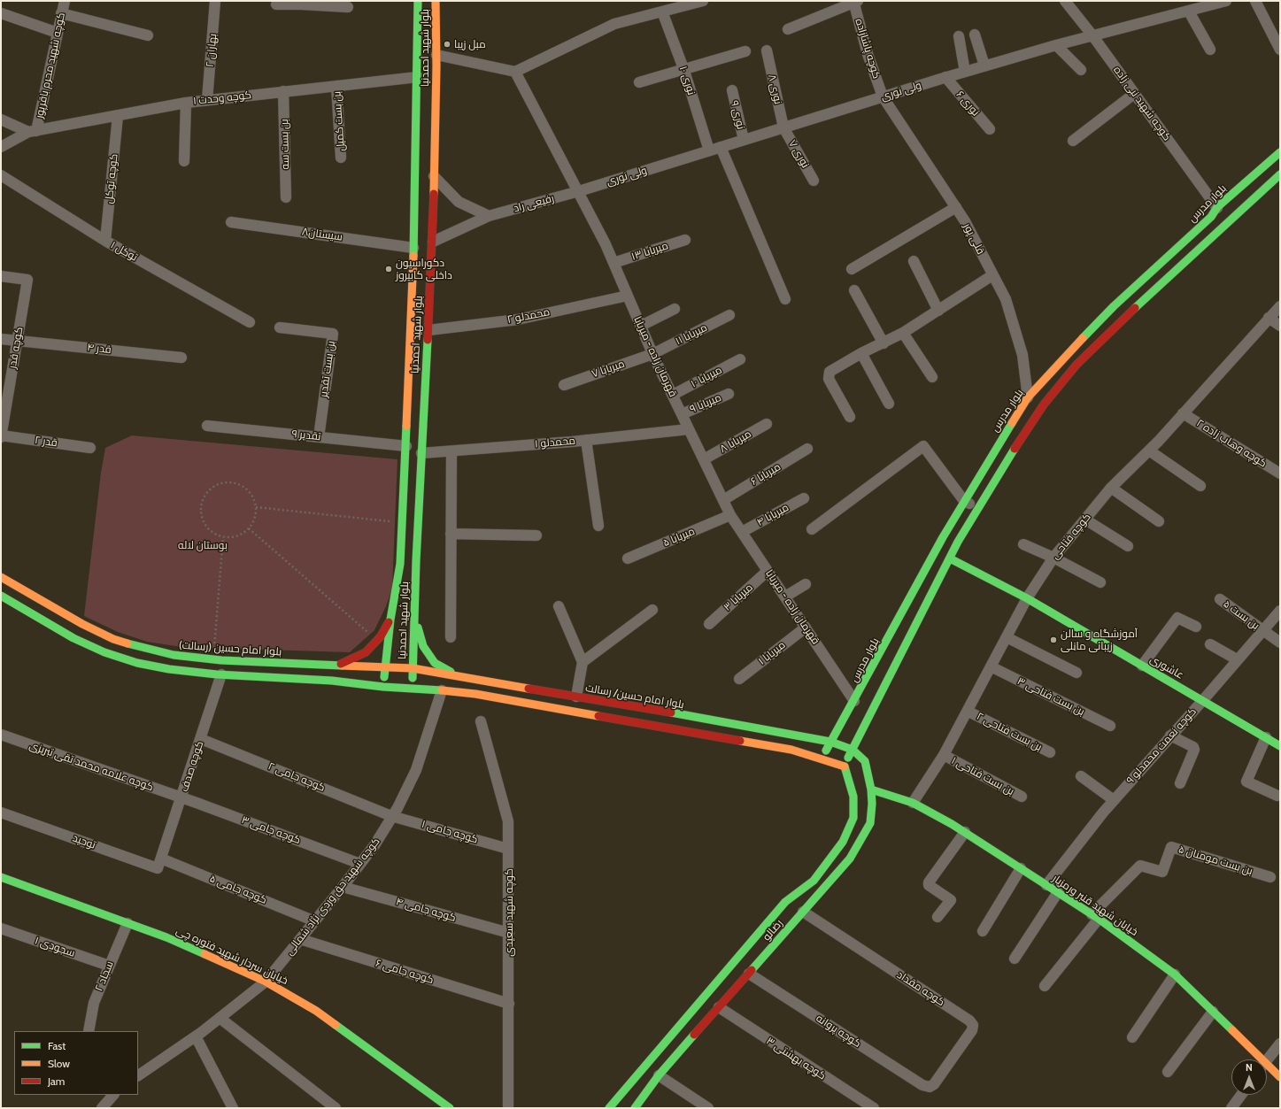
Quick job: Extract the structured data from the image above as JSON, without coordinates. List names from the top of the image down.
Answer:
{
  "streets": {
    "main road": [
      "بلوار شهید احمدنیا",
      "بلوار مدرس",
      "بلوار امام حسین (رسالت)",
      "عاشوری",
      "بلوار امام حسین/ رسالت",
      "خیابان شهید قنبر ورمزیار",
      "رضالو",
      "خیابان سردار شهید فتوره چی"
    ],
    "street": [
      "کوچه پاشازاده",
      "بهاران ۲",
      "کوچه شهید محرم باقرپور",
      "نوری ۱۰",
      "نوری ۸",
      "ولی نوری",
      "کوچه وحدت ۱",
      "نوری ۶",
      "کوچه شهید نبی زاده",
      "نوری ۹",
      "بن بست کمیل",
      "بن بست سه",
      "نوری ۷",
      "کوچه توکل",
      "رفیعی راد",
      "سیستان۸",
      "قلی پور",
      "توکل ۱",
      "میربابا ۱۳",
      "محمدلو ۲",
      "میربابا ۱۱",
      "کوچه قدر",
      "قدر ۴",
      "قهرمان زاده - میربابا",
      "بن بست تقدیر",
      "میربابا ۷",
      "میربابا ۱۰",
      "میربابا ۹",
      "۹ تقدیر",
      "قدر ۲",
      "میربابا ۸",
      "محمدلو ۱",
      "کوچه وهاب زاده ۲",
      "میربابا ۶",
      "میربابا ۴",
      "کوچه فتاحی",
      "میربابا ۵",
      "میربابا ۳",
      "۵ بن بست",
      "میربابا ۱",
      "بن بست فتاحی ۳",
      "بن بست فتاحی ۲",
      "کوچه نعمت محمدلو ۹",
      "کوچه علامه محمد تقی تبریزی",
      "کوچه صدف",
      "بن بست فتاحی ۱",
      "کوچه جامی ۲",
      "کوچه جامی ۳",
      "کوچه جامی ۱",
      "توحید",
      "۵ بن بست مومنان",
      "کوچه جامی ۵",
      "کوچه شهید حق وردی نژاد شمالی",
      "کوچه جامی ۴",
      "کوچه شهید سعیدی",
      "سجودی ۱",
      "کوچه جامی ۶",
      "سجاد ۲",
      "کوچه مقداد",
      "کوچه پروانه",
      "کوچه بهشتی ۳"
    ]
  },
  "crossings": [
    ["بلوار شهید احمدنیا", "کوچه وحدت ۱"],
    ["بلوار شهید احمدنیا", "رفیعی راد"],
    ["بلوار شهید احمدنیا", "سیستان۸"],
    ["بلوار شهید احمدنیا", "محمدلو ۲"],
    ["بلوار شهید احمدنیا", "۹ تقدیر"],
    ["بلوار شهید احمدنیا", "محمدلو ۱"],
    ["بلوار شهید احمدنیا", "بلوار امام حسین (رسالت)"],
    ["بلوار شهید احمدنیا", "بلوار امام حسین/ رسالت"],
    ["کوچه پاشازاده", "ولی نوری"],
    ["کوچه پاشازاده", "قلی پور"],
    ["بهاران ۲", "کوچه وحدت ۱"],
    ["کوچه شهید محرم باقرپور", "کوچه وحدت ۱"],
    ["نوری ۱۰", "ولی نوری"],
    ["نوری ۸", "ولی نوری"],
    ["نوری ۸", "نوری ۷"],
    ["ولی نوری", "نوری ۶"],
    ["ولی نوری", "کوچه شهید نبی زاده"],
    ["ولی نوری", "نوری ۹"],
    ["ولی نوری", "نوری ۷"],
    ["ولی نوری", "رفیعی راد"],
    ["ولی نوری", "قلی پور"],
    ["ولی نوری", "قهرمان زاده - میربابا"],
    ["کوچه وحدت ۱", "بن بست کمیل"],
    ["کوچه وحدت ۱", "بن بست سه"],
    ["کوچه وحدت ۱", "کوچه توکل"],
    ["کوچه شهید نبی زاده", "بلوار مدرس"],
    ["کوچه توکل", "توکل ۱"],
    ["رفیعی راد", "قهرمان زاده - میربابا"],
    ["بلوار مدرس", "قلی پور"],
    ["بلوار مدرس", "قهرمان زاده - میربابا"],
    ["بلوار مدرس", "بلوار امام حسین/ رسالت"],
    ["میربابا ۱۳", "قهرمان زاده - میربابا"],
    ["محمدلو ۲", "قهرمان زاده - میربابا"],
    ["میربابا ۱۱", "قهرمان زاده - میربابا"],
    ["میربابا ۱۱", "میربابا ۷"],
    ["کوچه قدر", "قدر ۴"],
    ["کوچه قدر", "قدر ۲"],
    ["قهرمان زاده - میربابا", "میربابا ۷"],
    ["قهرمان زاده - میربابا", "میربابا ۱۰"],
    ["قهرمان زاده - میربابا", "میربابا ۹"],
    ["قهرمان زاده - میربابا", "میربابا ۸"],
    ["قهرمان زاده - میربابا", "محمدلو ۱"],
    ["قهرمان زاده - میربابا", "میربابا ۶"],
    ["قهرمان زاده - میربابا", "میربابا ۴"],
    ["قهرمان زاده - میربابا", "میربابا ۵"],
    ["قهرمان زاده - میربابا", "میربابا ۳"],
    ["قهرمان زاده - میربابا", "میربابا ۱"],
    ["بن بست تقدیر", "۹ تقدیر"],
    ["کوچه وهاب زاده ۲", "کوچه فتاحی"],
    ["کوچه فتاحی", "عاشوری"],
    ["کوچه فتاحی", "بن بست فتاحی ۳"],
    ["کوچه فتاحی", "بن بست فتاحی ۲"],
    ["کوچه فتاحی", "بن بست فتاحی ۱"],
    ["کوچه فتاحی", "خیابان شهید قنبر ورمزیار"],
    ["۵ بن بست", "کوچه نعمت محمدلو ۹"],
    ["بلوار امام حسین (رسالت)", "بلوار امام حسین/ رسالت"],
    ["عاشوری", "کوچه نعمت محمدلو ۹"],
    ["بلوار امام حسین/ رسالت", "رضالو"],
    ["کوچه نعمت محمدلو ۹", "خیابان شهید قنبر ورمزیار"],
    ["کوچه علامه محمد تقی تبریزی", "کوچه صدف"],
    ["کوچه علامه محمد تقی تبریزی", "کوچه جامی ۳"],
    ["کوچه صدف", "کوچه جامی ۲"],
    ["کوچه صدف", "کوچه جامی ۳"],
    ["کوچه صدف", "توحید"],
    ["کوچه صدف", "کوچه جامی ۵"],
    ["کوچه جامی ۲", "کوچه جامی ۱"],
    ["کوچه جامی ۲", "کوچه شهید حق وردی نژاد شمالی"],
    ["کوچه جامی ۳", "کوچه شهید حق وردی نژاد شمالی"],
    ["کوچه جامی ۱", "کوچه شهید حق وردی نژاد شمالی"],
    ["کوچه جامی ۱", "کوچه شهید سعیدی"],
    ["توحید", "کوچه جامی ۵"],
    ["۵ بن بست مومنان", "خیابان شهید قنبر ورمزیار"],
    ["کوچه جامی ۵", "کوچه شهید حق وردی نژاد شمالی"],
    ["کوچه شهید حق وردی نژاد شمالی", "کوچه جامی ۴"],
    ["کوچه شهید حق وردی نژاد شمالی", "خیابان سردار شهید فتوره چی"],
    ["کوچه شهید حق وردی نژاد شمالی", "کوچه جامی ۶"],
    ["خیابان شهید قنبر ورمزیار", "رضالو"],
    ["کوچه جامی ۴", "کوچه شهید سعیدی"],
    ["کوچه شهید سعیدی", "کوچه جامی ۶"],
    ["رضالو", "کوچه مقداد"],
    ["رضالو", "کوچه پروانه"],
    ["رضالو", "کوچه بهشتی ۳"],
    ["سجودی ۱", "سجاد ۲"],
    ["خیابان سردار شهید فتوره چی", "سجاد ۲"],
    ["کوچه مقداد", "کوچه پروانه"]
  ],
  "parks": ["بوستان لاله"],
  "places": ["مبل زیبا", "دکوراسیون داخلی کابیروز", "آموزشگاه و سالن زیبائی مانِلی"],
  "legend": ["Fast", "Slow", "Jam"],
  "north": "top"
}
